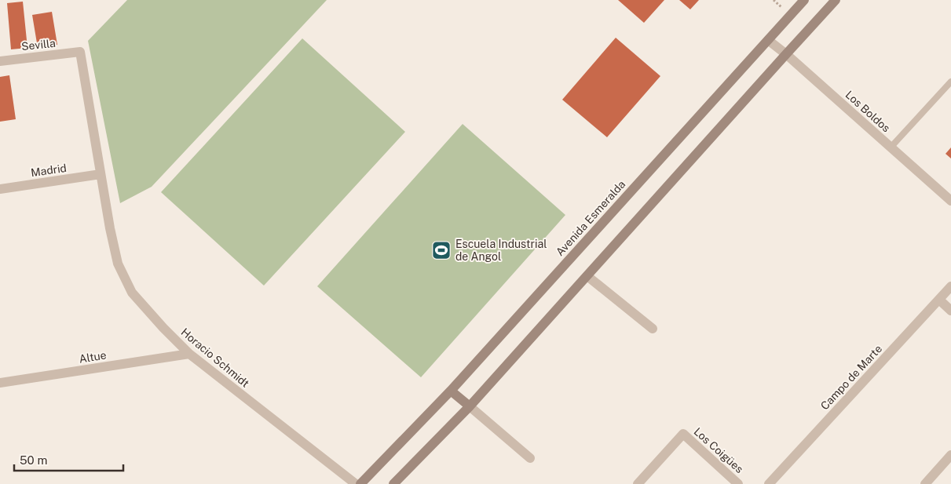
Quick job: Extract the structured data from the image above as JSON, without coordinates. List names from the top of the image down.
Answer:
{
  "streets": {
    "street": [
      "Sevilla",
      "Los Boldos",
      "Madrid",
      "Avenida Esmeralda",
      "Altue",
      "Horacio Schmidt",
      "Campo de Marte",
      "Los Coigües"
    ]
  },
  "crossings": [
    ["Sevilla", "Horacio Schmidt"],
    ["Los Boldos", "Avenida Esmeralda"],
    ["Madrid", "Horacio Schmidt"],
    ["Altue", "Horacio Schmidt"]
  ],
  "places": {
    "sports": ["Escuela Industrial de Angol"]
  },
  "scale_bar": "50 m"
}
